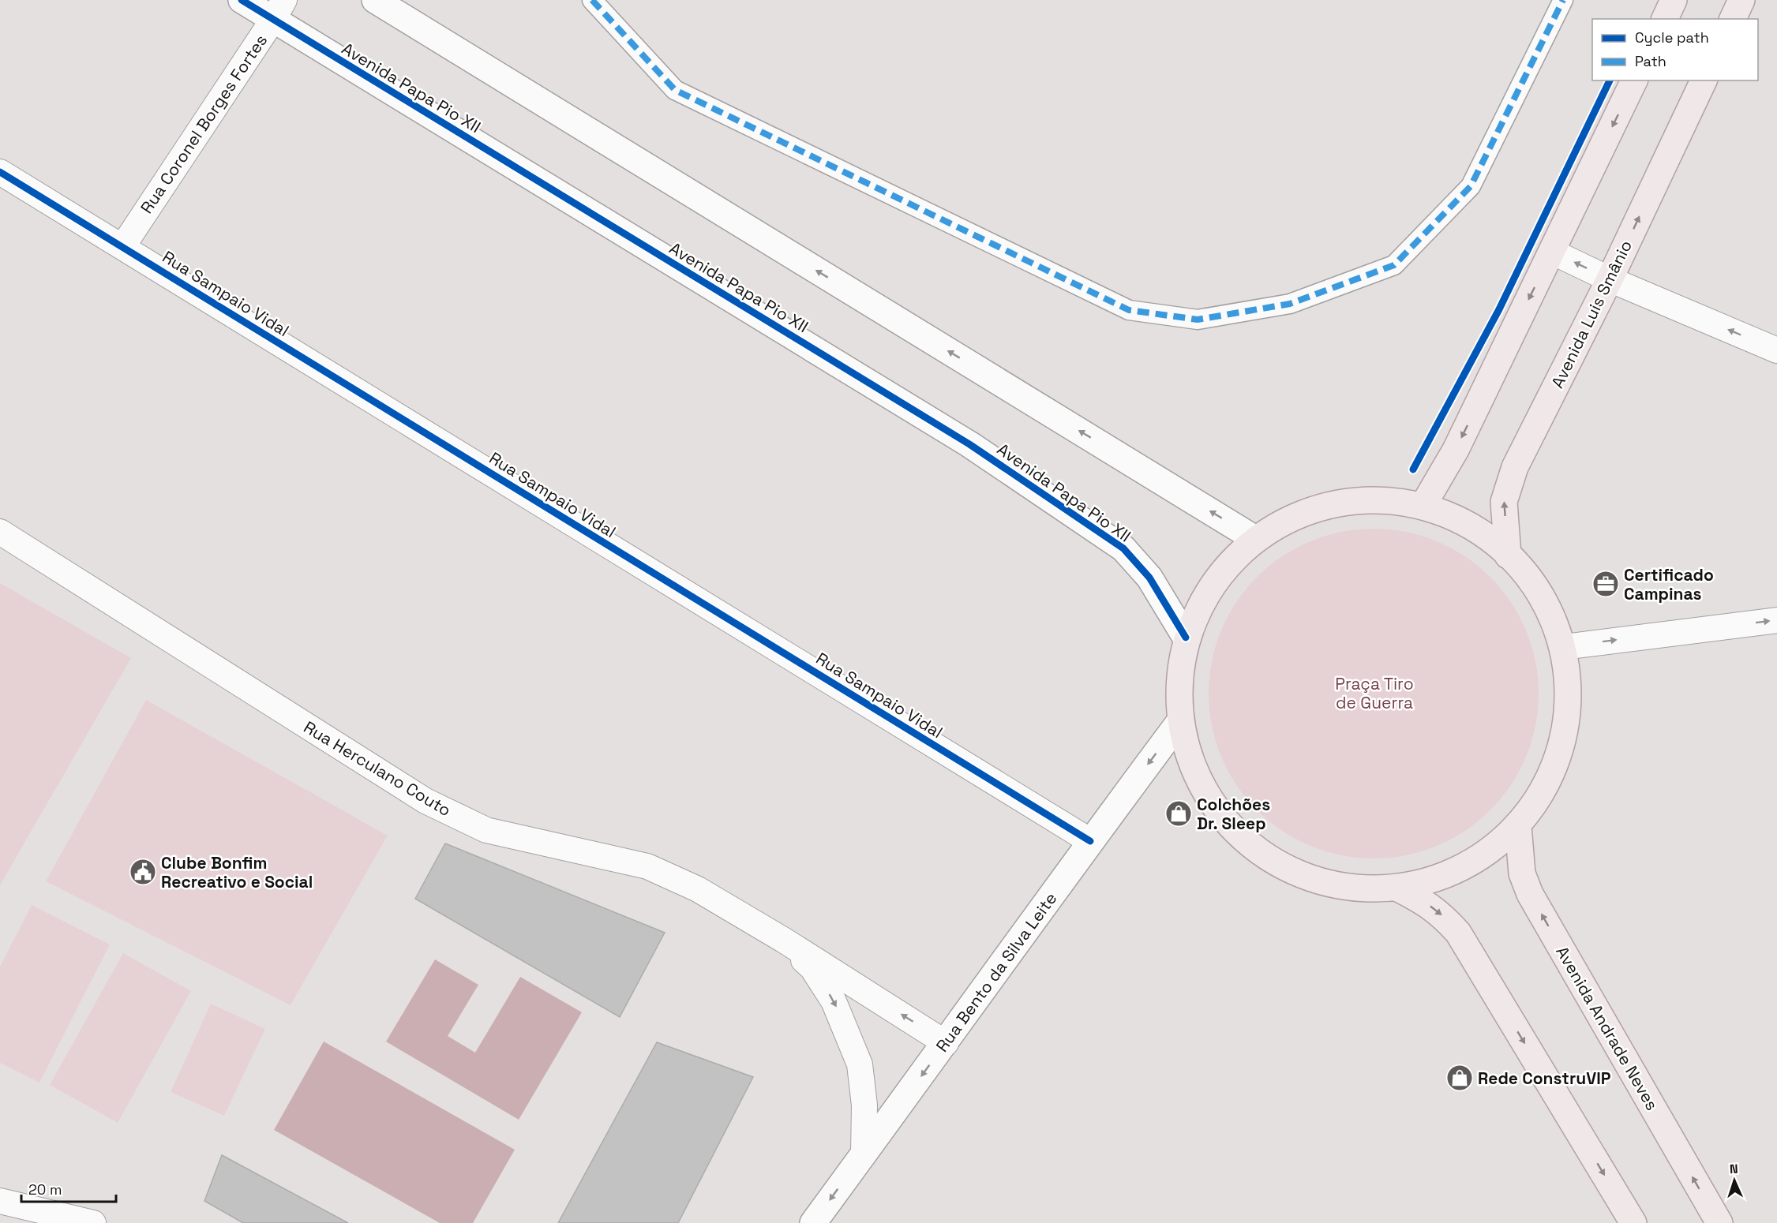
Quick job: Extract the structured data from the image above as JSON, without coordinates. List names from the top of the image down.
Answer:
{
  "streets": {
    "main road": ["Avenida Luis Smânio", "Avenida Andrade Neves"],
    "street": [
      "Avenida Papa Pio XII",
      "Rua Coronel Borges Fortes",
      "Rua Sampaio Vidal",
      "Rua Herculano Couto",
      "Rua Bento da Silva Leite"
    ]
  },
  "crossings": [
    ["Avenida Papa Pio XII", "Rua Coronel Borges Fortes"],
    ["Rua Coronel Borges Fortes", "Rua Sampaio Vidal"],
    ["Rua Sampaio Vidal", "Rua Bento da Silva Leite"],
    ["Rua Herculano Couto", "Rua Bento da Silva Leite"]
  ],
  "one_way": ["Rua Bento da Silva Leite"],
  "parks": ["Praça Tiro de Guerra"],
  "places": {
    "office": ["Certificado Campinas"],
    "shop": ["Colchões Dr. Sleep", "Rede ConstruVIP"],
    "public building": ["Clube Bonfim Recreativo e Social"]
  },
  "legend": ["Cycle path", "Path"],
  "scale_bar": "20 m",
  "north": "top"
}
